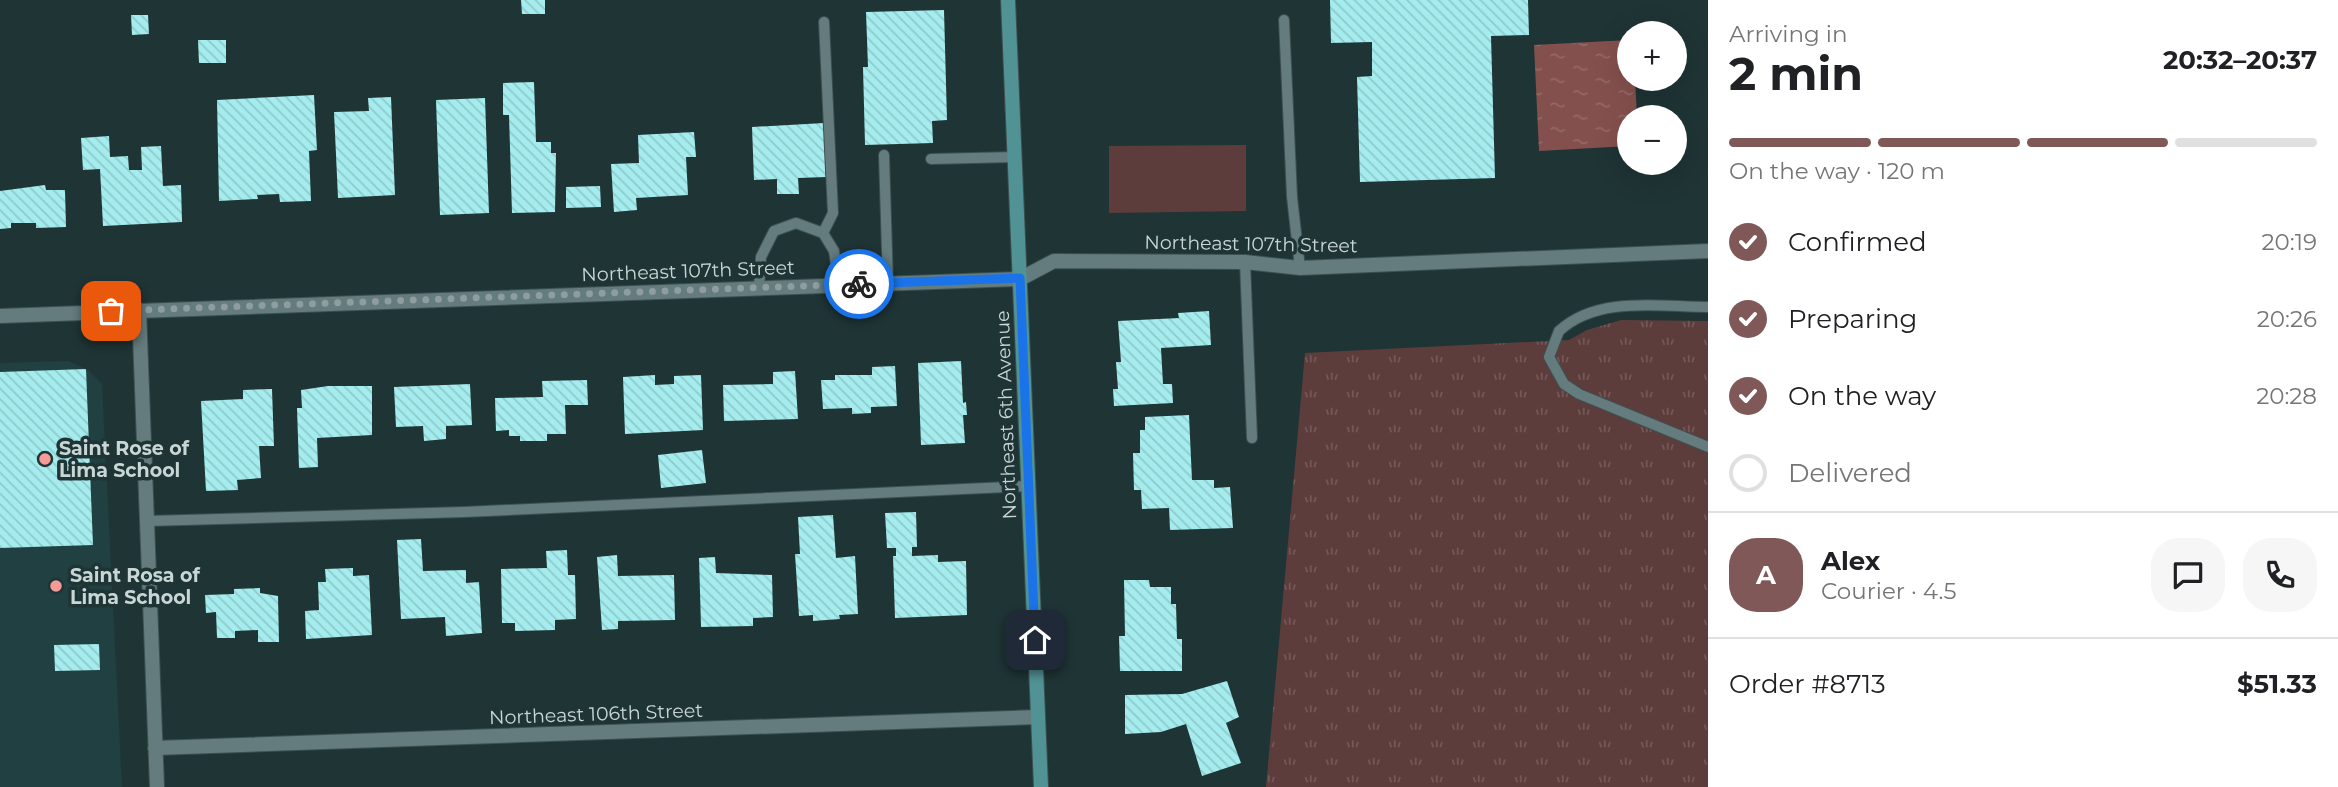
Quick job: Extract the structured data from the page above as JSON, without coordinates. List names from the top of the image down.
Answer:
{
  "streets": {
    "main road": ["Northeast 6th Avenue"],
    "street": ["Northeast 107th Street", "Northeast 106th Street"]
  },
  "crossings": [
    ["Northeast 107th Street", "Northeast 6th Avenue"],
    ["Northeast 6th Avenue", "Northeast 106th Street"]
  ],
  "places": ["Saint Rose of Lima School", "Saint Rosa of Lima School"],
  "page": {
    "heading": ["2 min", "Arriving in", "20:32–20:37"],
    "panel": [
      "Alex",
      "Courier · 4.5",
      "Order #8713",
      "$51.33"
    ],
    "map_buttons": ["+", "−"],
    "bar": "On the way · 120 m",
    "list": [
      ["Confirmed", "20:19"],
      ["Preparing", "20:26"],
      ["On the way", "20:28"],
      "Delivered"
    ],
    "round": "A"
  }
}
